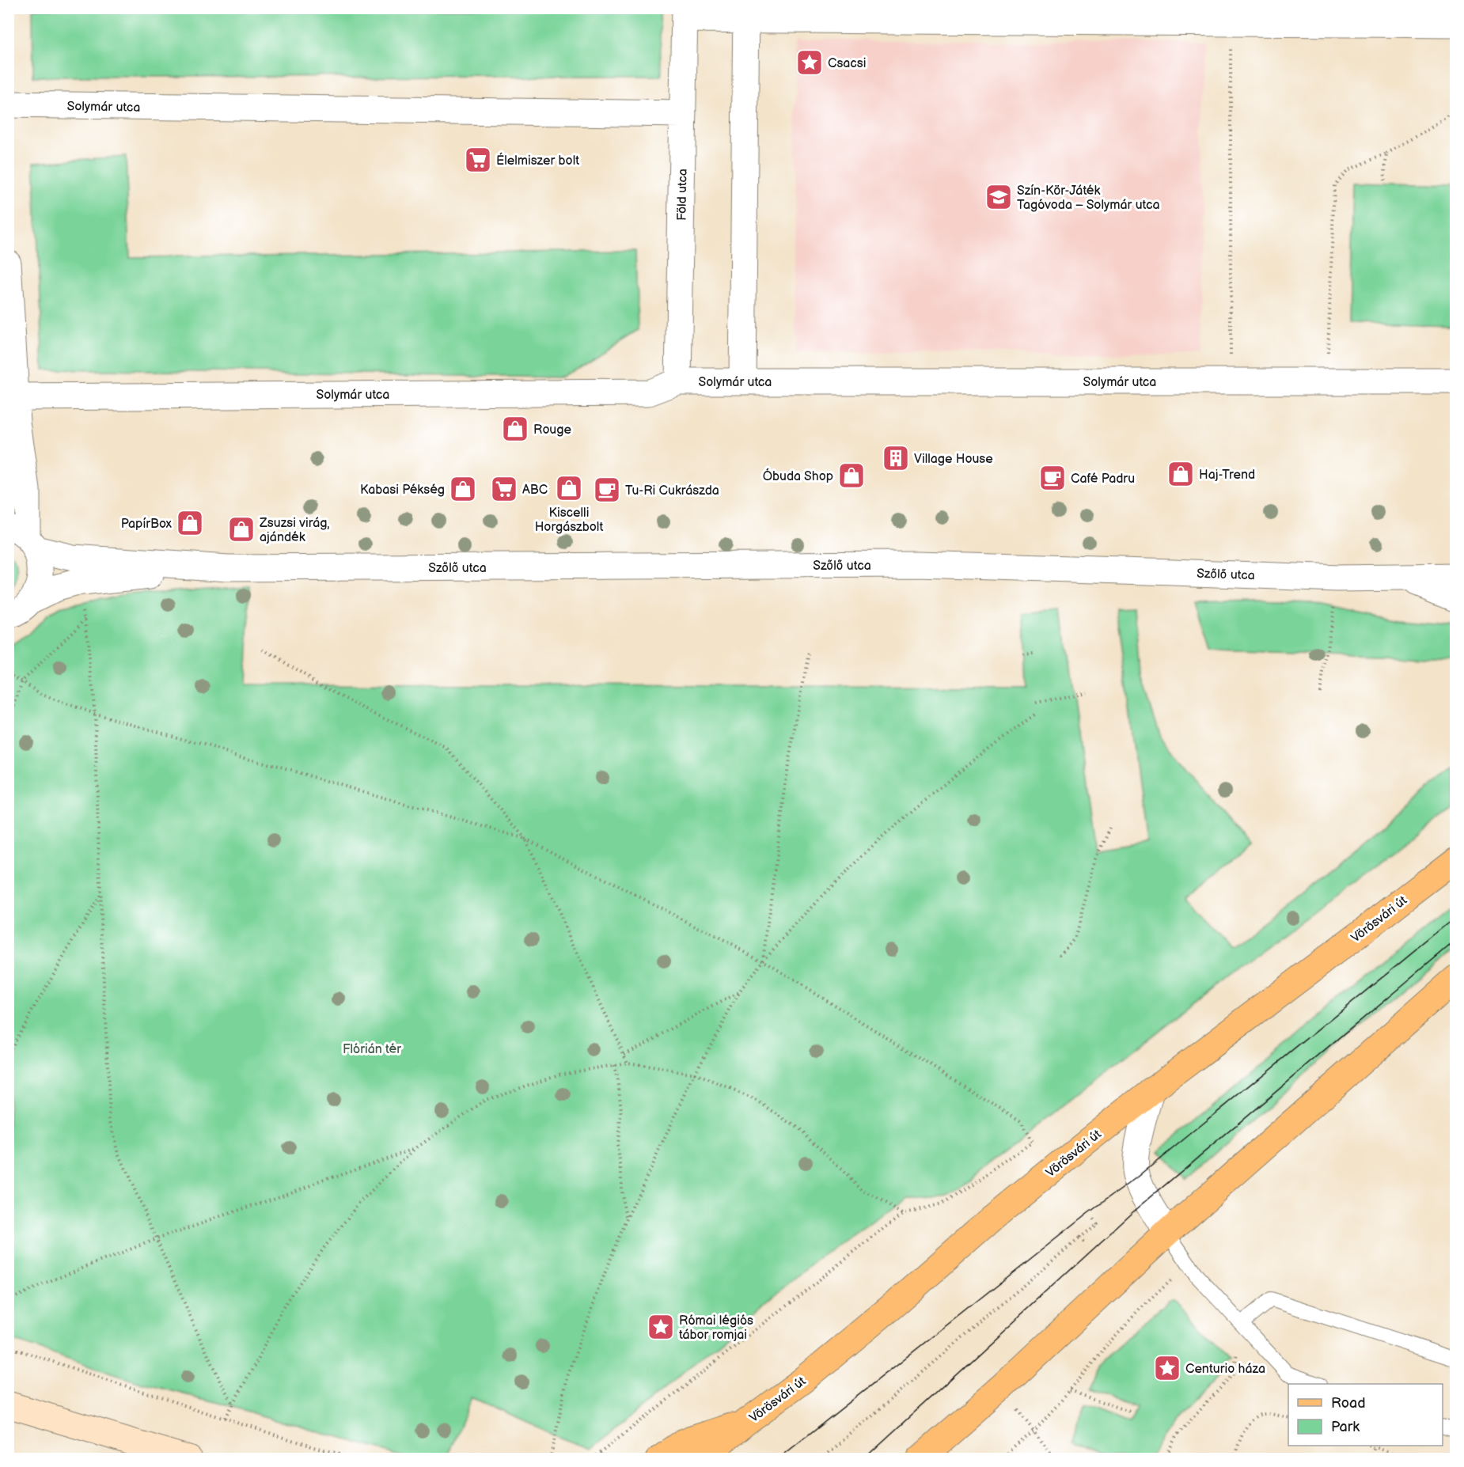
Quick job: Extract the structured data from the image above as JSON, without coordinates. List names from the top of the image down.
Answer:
{
  "streets": {
    "main road": ["Vörösvári út"],
    "street": ["Solymár utca", "Föld utca", "Szőlő utca"]
  },
  "crossings": [
    ["Solymár utca", "Föld utca"]
  ],
  "parks": ["Flórián tér"],
  "places": {
    "place": ["Csacsi", "Római légiós tábor romjai", "Centurio háza"],
    "supermarket": ["Élelmiszer bolt", "ABC"],
    "school or university": ["Szín-Kör-Játék Tagóvoda – Solymár utca"],
    "shop": [
      "Rouge",
      "Haj-Trend",
      "Óbuda Shop",
      "Kiscelli Horgászbolt",
      "Kabasi Pékség",
      "PapírBox",
      "Zsuzsi virág, ajándék"
    ],
    "building": ["Village House"],
    "cafe": ["Café Padru", "Tu-Ri Cukrászda"]
  },
  "legend": ["Road", "Park"]
}
